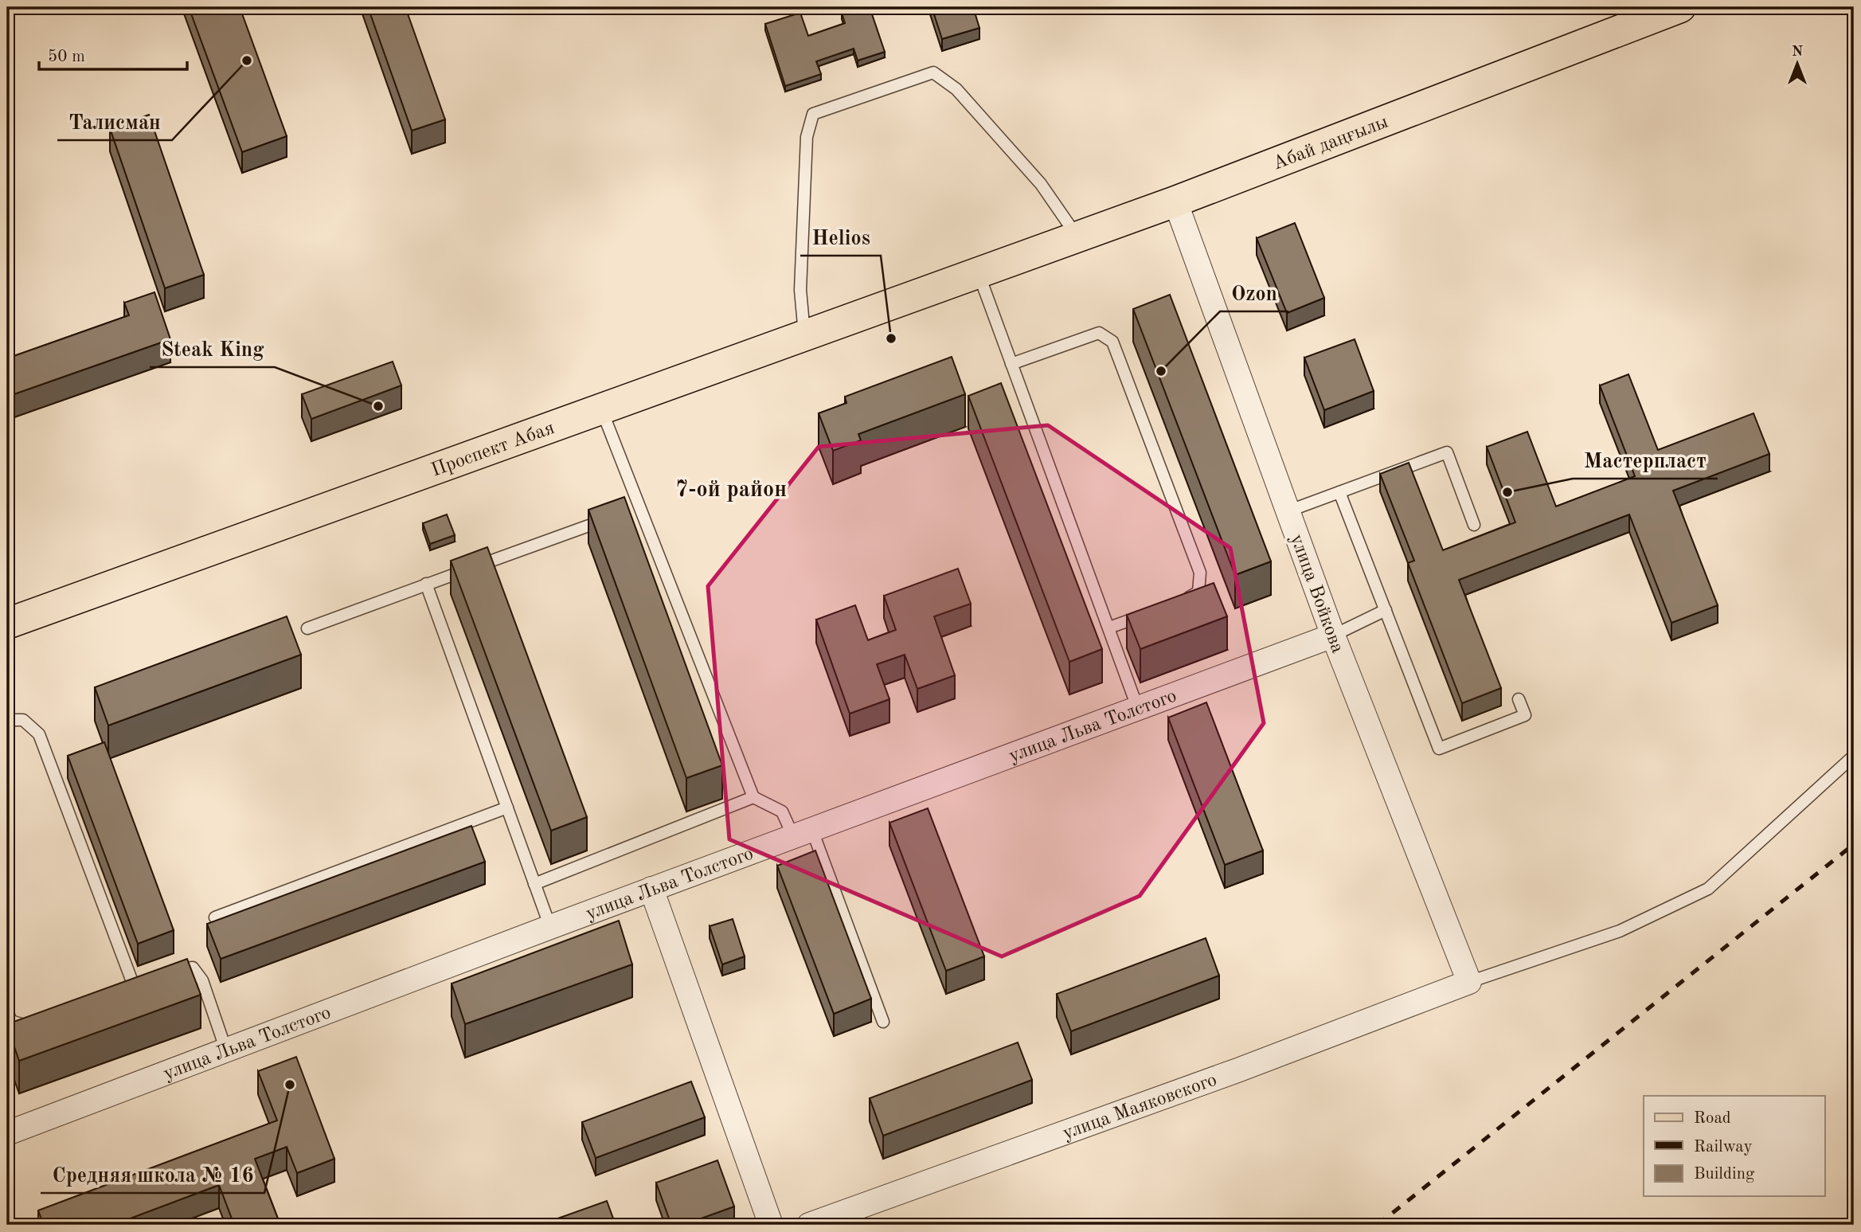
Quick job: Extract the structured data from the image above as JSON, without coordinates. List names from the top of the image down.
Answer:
{
  "streets": {
    "main road": ["Абай даңғылы", "Проспект Абая"],
    "street": ["улица Войкова", "улица Льва Толстого", "улица Маяковского"]
  },
  "crossings": [
    ["Абай даңғылы", "Проспект Абая"],
    ["Абай даңғылы", "улица Войкова"],
    ["улица Войкова", "улица Льва Толстого"],
    ["улица Войкова", "улица Маяковского"]
  ],
  "districts": ["7-ой район"],
  "places": [
    "Талисман",
    "Helios",
    "Ozon",
    "Steak King",
    "Мастерпласт",
    "Средняя школа № 16"
  ],
  "legend": ["Road", "Railway", "Building"],
  "scale_bar": "50 m",
  "north": "top"
}
